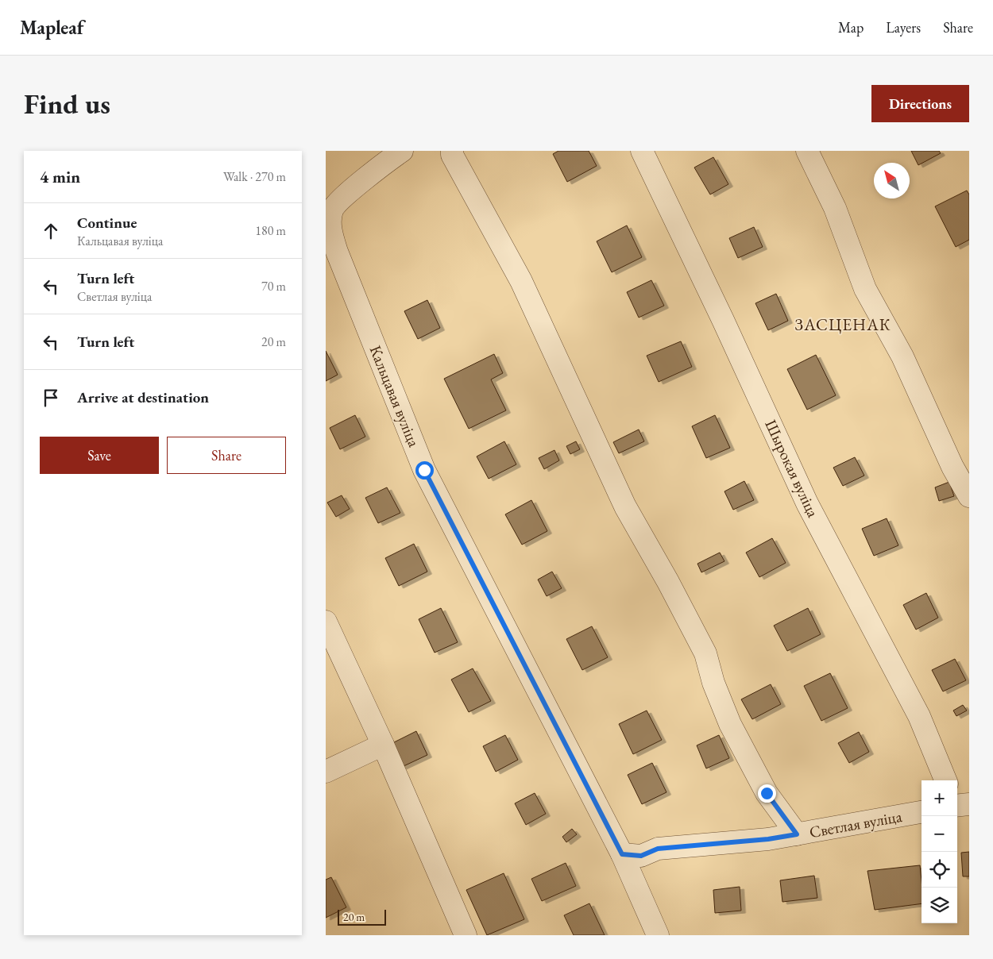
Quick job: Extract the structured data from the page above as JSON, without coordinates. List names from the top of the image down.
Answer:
{
  "streets": {
    "street": ["Кальцавая вуліца", "Шырокая вуліца", "Светлая вуліца"]
  },
  "crossings": [
    ["Кальцавая вуліца", "Светлая вуліца"]
  ],
  "districts": ["ЗАСЦЕНАК"],
  "scale_bar": "20 m",
  "north": "top left",
  "page": {
    "header": "Mapleaf",
    "nav": ["Map", "Layers", "Share"],
    "buttons": [
      "Directions",
      ["Save", "Share"]
    ],
    "title": "Find us",
    "heading": ["4 min", "Walk · 270 m"],
    "list": [
      ["Continue", "Кальцавая вуліца", "180 m"],
      ["Turn left", "Светлая вуліца", "70 m"],
      ["Turn left", "20 m"],
      "Arrive at destination"
    ],
    "map_buttons": ["+", "−"],
    "scale": "20 m"
  }
}
